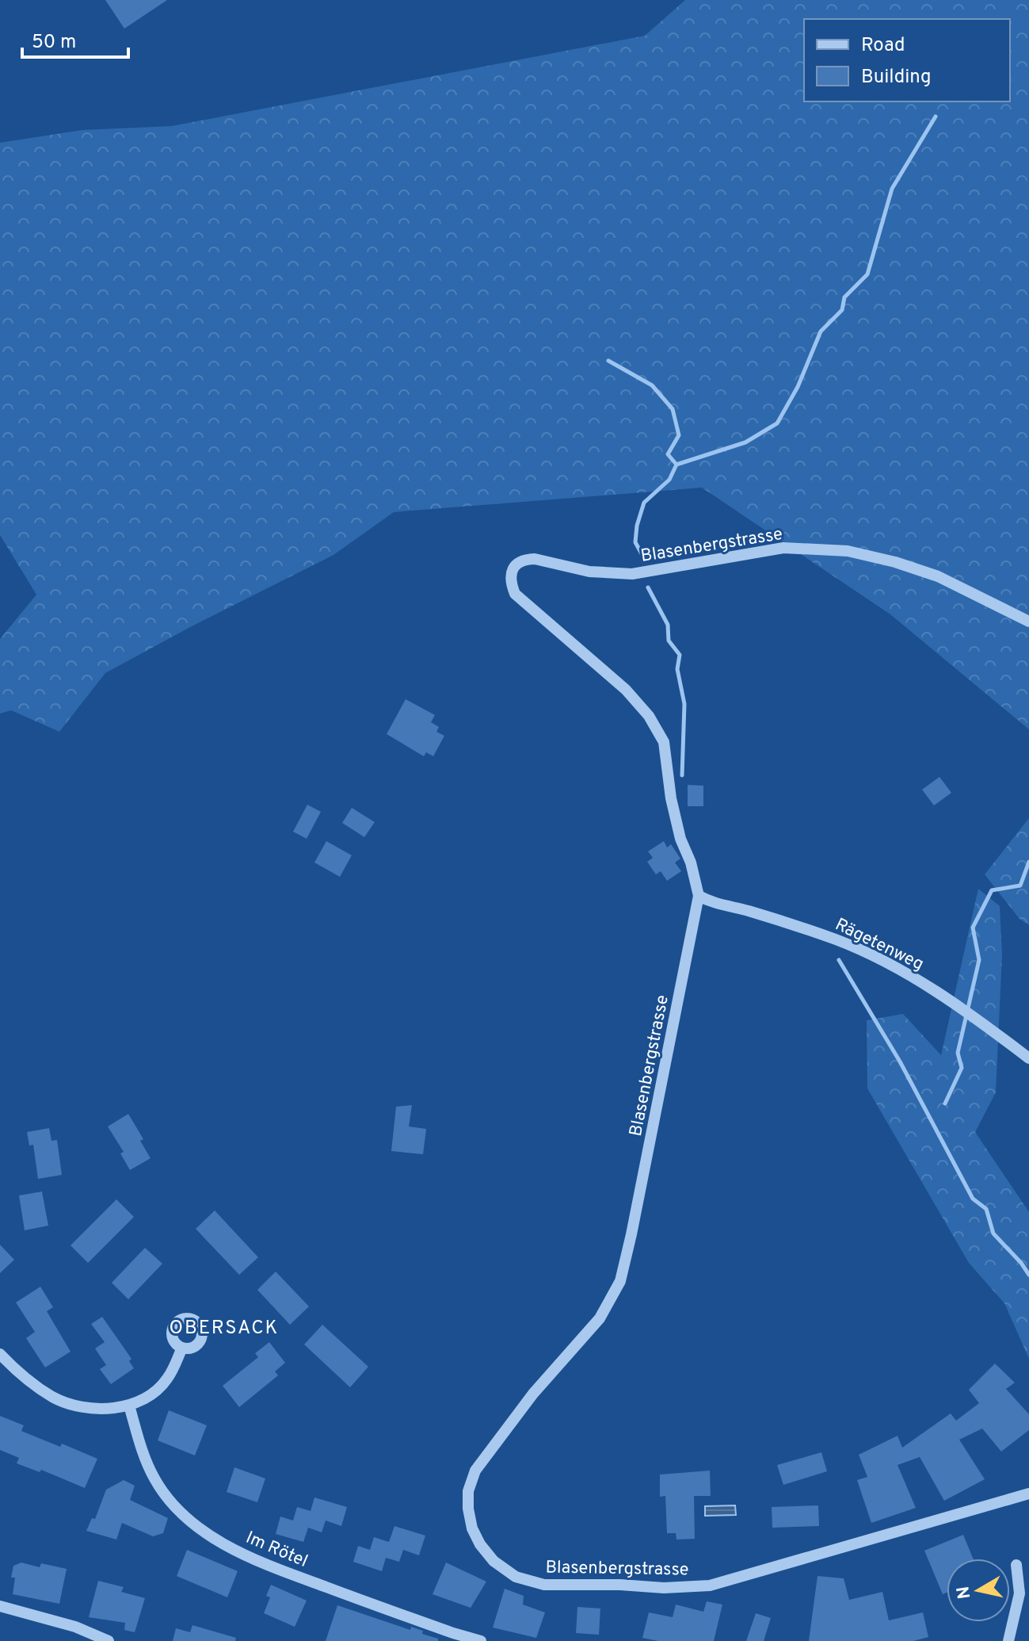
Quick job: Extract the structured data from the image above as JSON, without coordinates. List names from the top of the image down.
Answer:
{
  "streets": {
    "street": ["Blasenbergstrasse", "Rägetenweg", "Im Rötel"]
  },
  "crossings": [
    ["Blasenbergstrasse", "Rägetenweg"]
  ],
  "districts": ["OBERSACK"],
  "legend": ["Road", "Building"],
  "scale_bar": "50 m",
  "north": "left"
}
